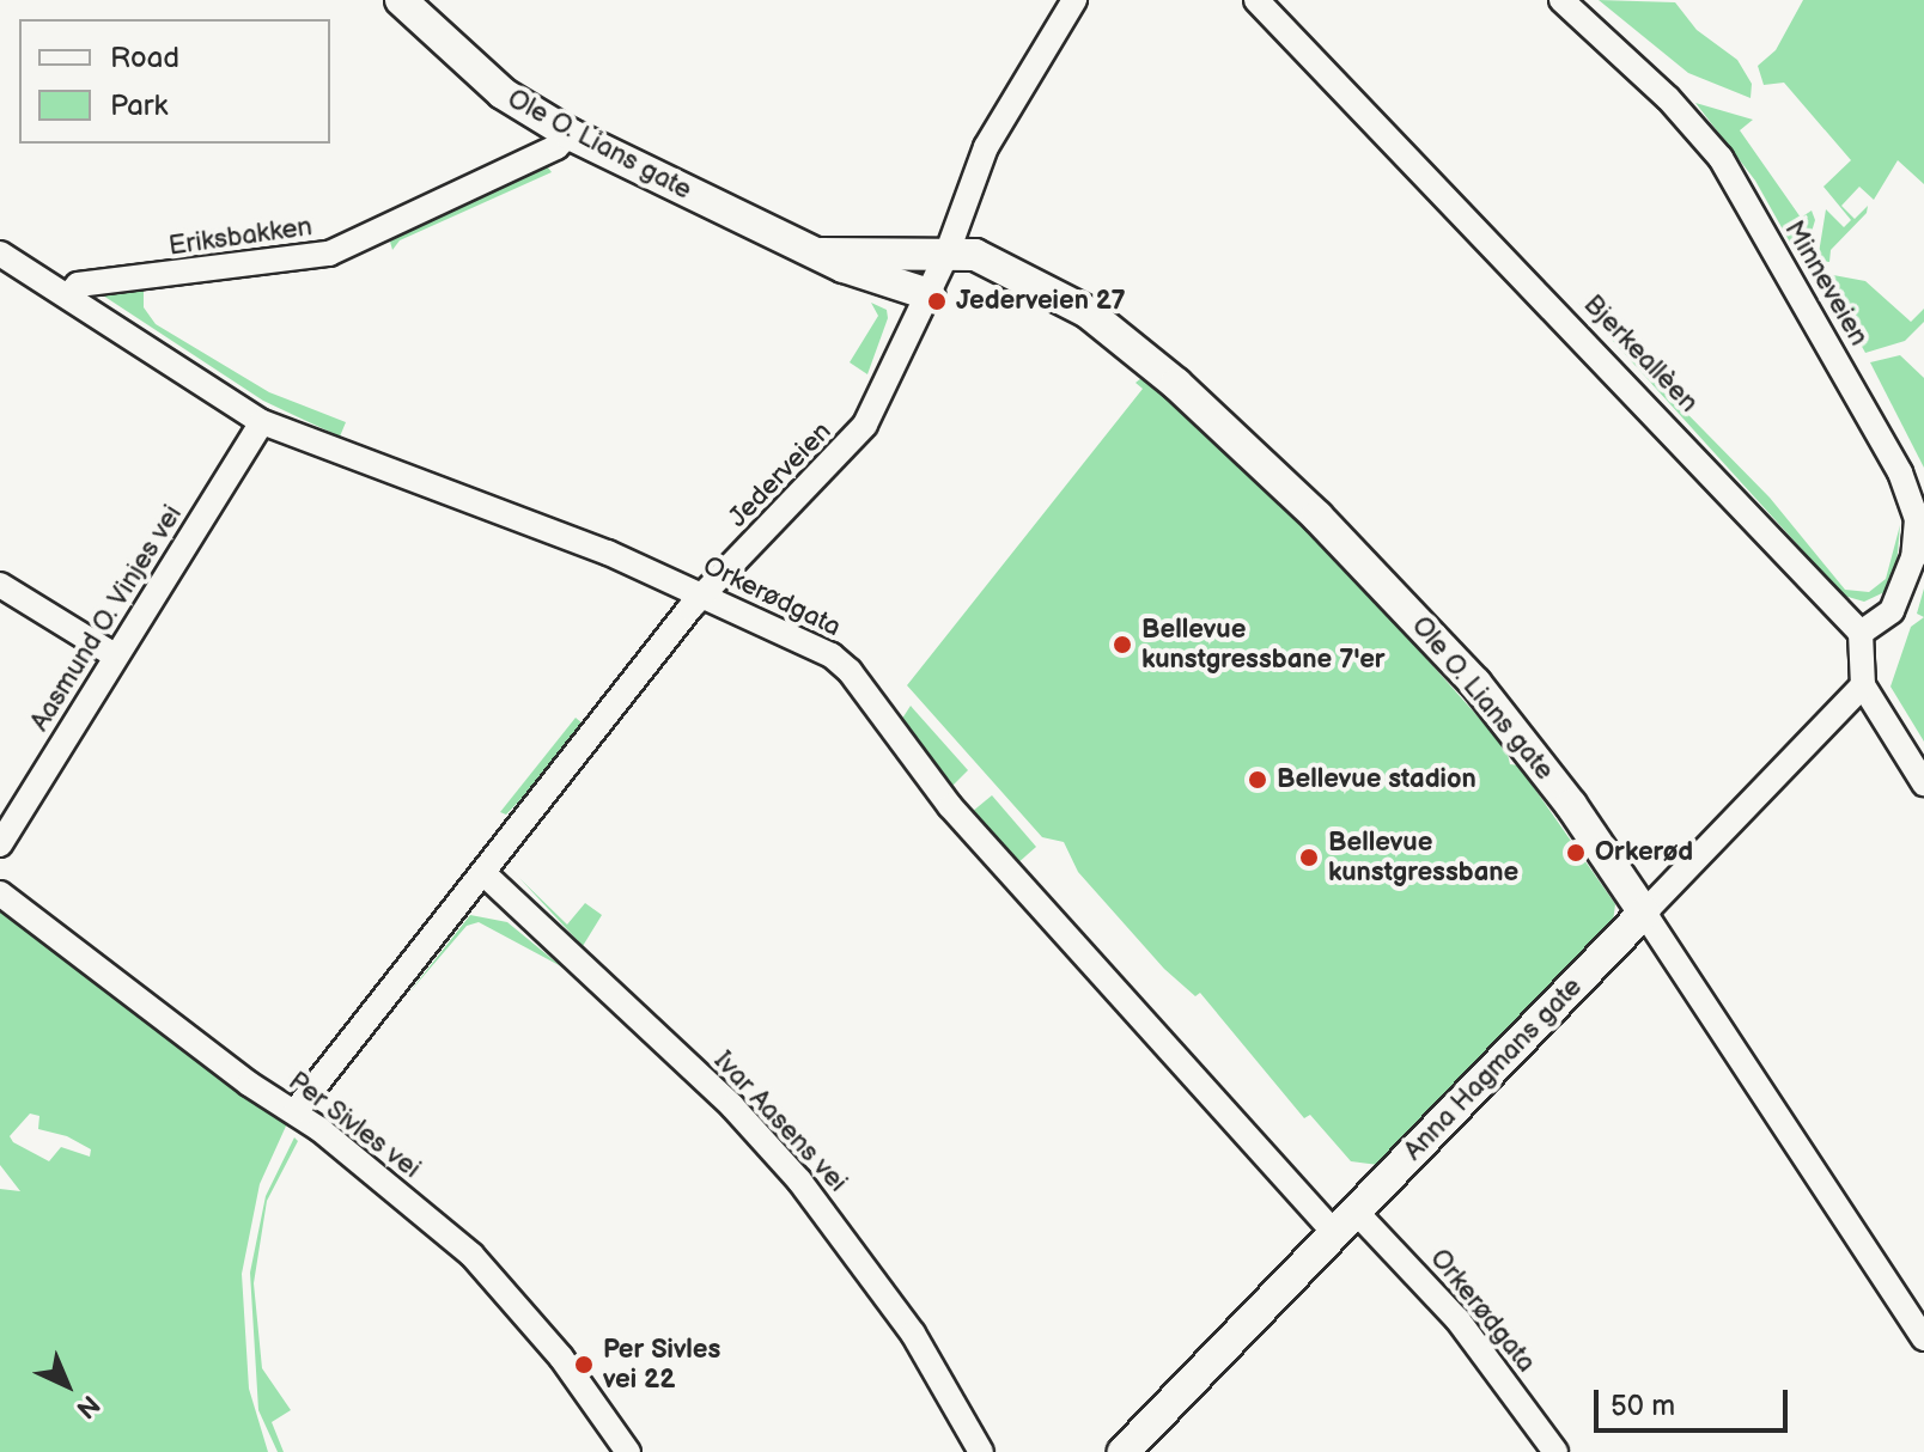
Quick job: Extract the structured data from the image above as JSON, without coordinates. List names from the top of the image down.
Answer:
{
  "streets": {
    "street": [
      "Ole O. Lians gate",
      "Eriksbakken",
      "Minneveien",
      "Bjerkeallèen",
      "Jederveien",
      "Orkerødgata",
      "Aasmund O. Vinjes vei",
      "Anna Hagmans gate",
      "Ivar Aasens vei",
      "Per Sivles vei"
    ]
  },
  "crossings": [
    ["Ole O. Lians gate", "Eriksbakken"],
    ["Ole O. Lians gate", "Jederveien"],
    ["Ole O. Lians gate", "Anna Hagmans gate"],
    ["Eriksbakken", "Orkerødgata"],
    ["Minneveien", "Bjerkeallèen"],
    ["Jederveien", "Orkerødgata"],
    ["Jederveien", "Ivar Aasens vei"],
    ["Jederveien", "Per Sivles vei"],
    ["Orkerødgata", "Aasmund O. Vinjes vei"],
    ["Orkerødgata", "Anna Hagmans gate"]
  ],
  "places": [
    "Jederveien 27",
    "Bellevue kunstgressbane 7'er",
    "Bellevue stadion",
    "Orkerød",
    "Bellevue kunstgressbane",
    "Per Sivles vei 22"
  ],
  "legend": ["Road", "Park"],
  "scale_bar": "50 m",
  "north": "bottom right"
}
